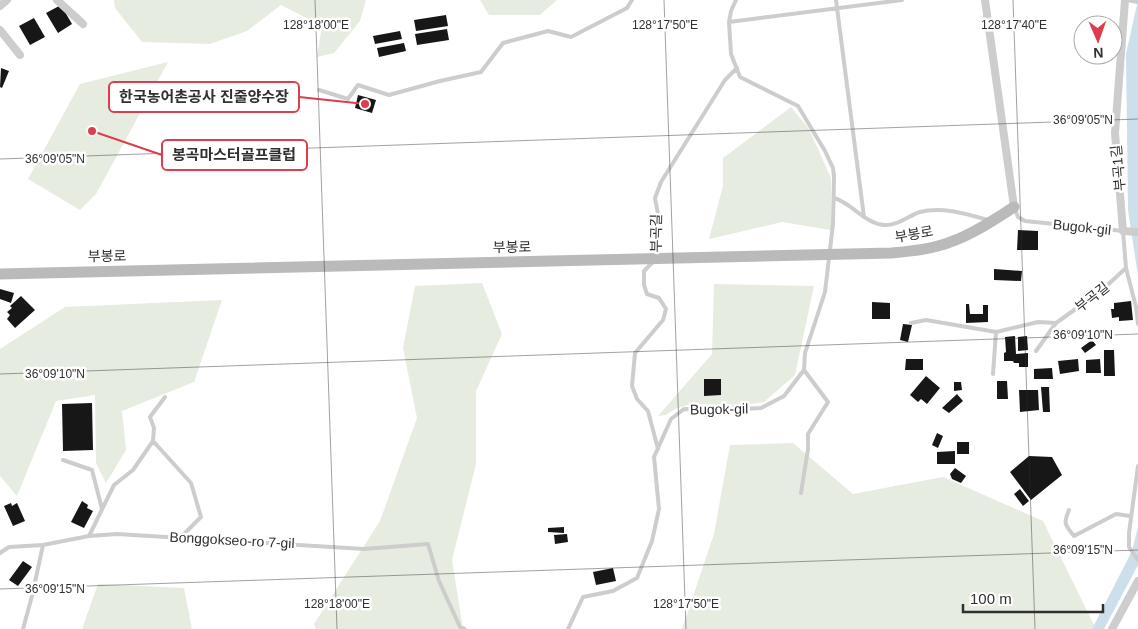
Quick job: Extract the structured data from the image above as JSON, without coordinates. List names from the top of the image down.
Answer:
{
  "streets": {
    "street": ["부곡1길", "부봉로"],
    "lane": ["Bugok-gil", "부곡길", "Bonggokseo-ro 7-gil"]
  },
  "crossings": [
    ["부곡1길", "Bugok-gil"],
    ["Bugok-gil", "부곡길"],
    ["Bugok-gil", "부봉로"],
    ["부곡길", "부봉로"]
  ],
  "places": ["한국농어촌공사 진줄양수장", "봉곡마스터골프클럽"],
  "scale_bar": "100 m",
  "north": "bottom",
  "coordinates": [
    "128°18'00\"E",
    "128°17'50\"E",
    "128°17'40\"E",
    "36°09'05\"N",
    "36°09'10\"N",
    "36°09'15\"N"
  ]
}
